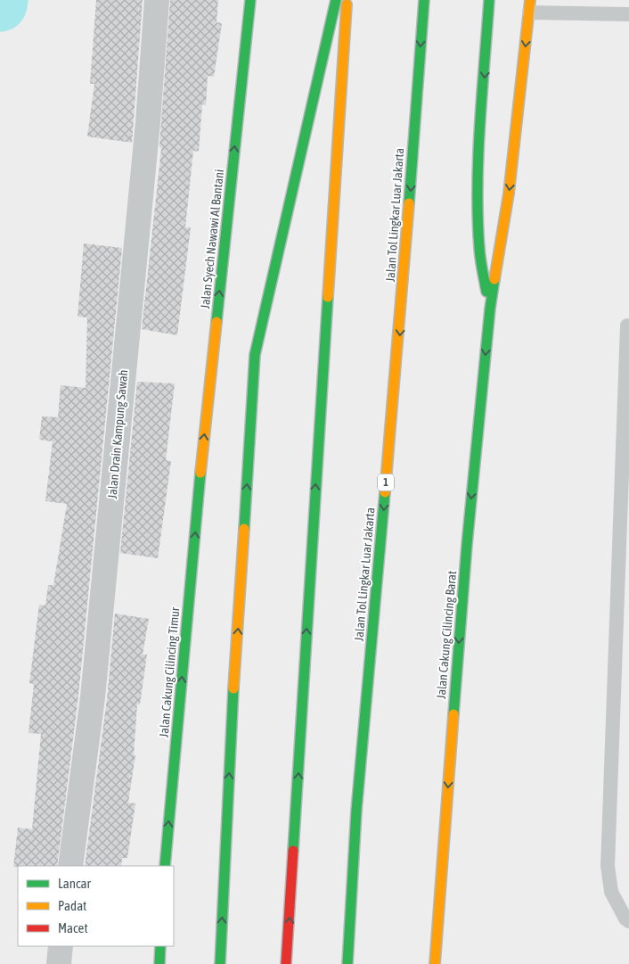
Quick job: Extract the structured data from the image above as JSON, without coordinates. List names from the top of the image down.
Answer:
{
  "streets": {
    "highway": [
      "Jalan Tol Lingkar Luar Jakarta",
      "Jalan Syech Nawawi Al Bantani",
      "1",
      "Jalan Cakung Cilincing Barat",
      "Jalan Cakung Cilincing Timur"
    ],
    "street": ["Jalan Drain Kampung Sawah"]
  },
  "crossings": [
    ["Jalan Syech Nawawi Al Bantani", "Jalan Cakung Cilincing Timur"]
  ],
  "one_way": ["Jalan Cakung Cilincing Barat"],
  "legend": ["Lancar", "Padat", "Macet"]
}
